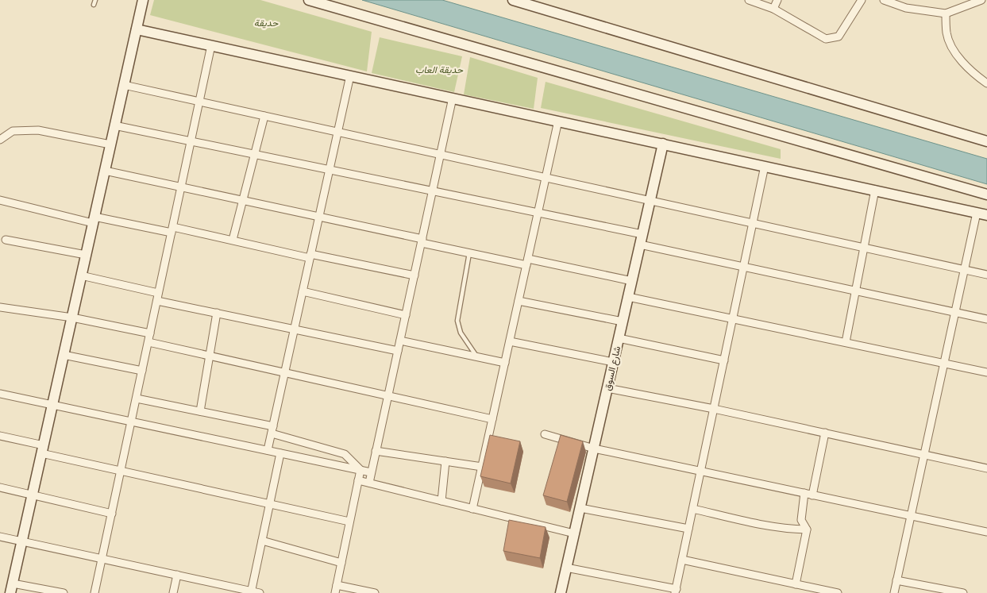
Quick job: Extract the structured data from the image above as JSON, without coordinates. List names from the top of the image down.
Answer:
{
  "streets": {
    "street": ["شارع السوق"]
  },
  "parks": ["حديقة", "حديقة العاب"]
}
